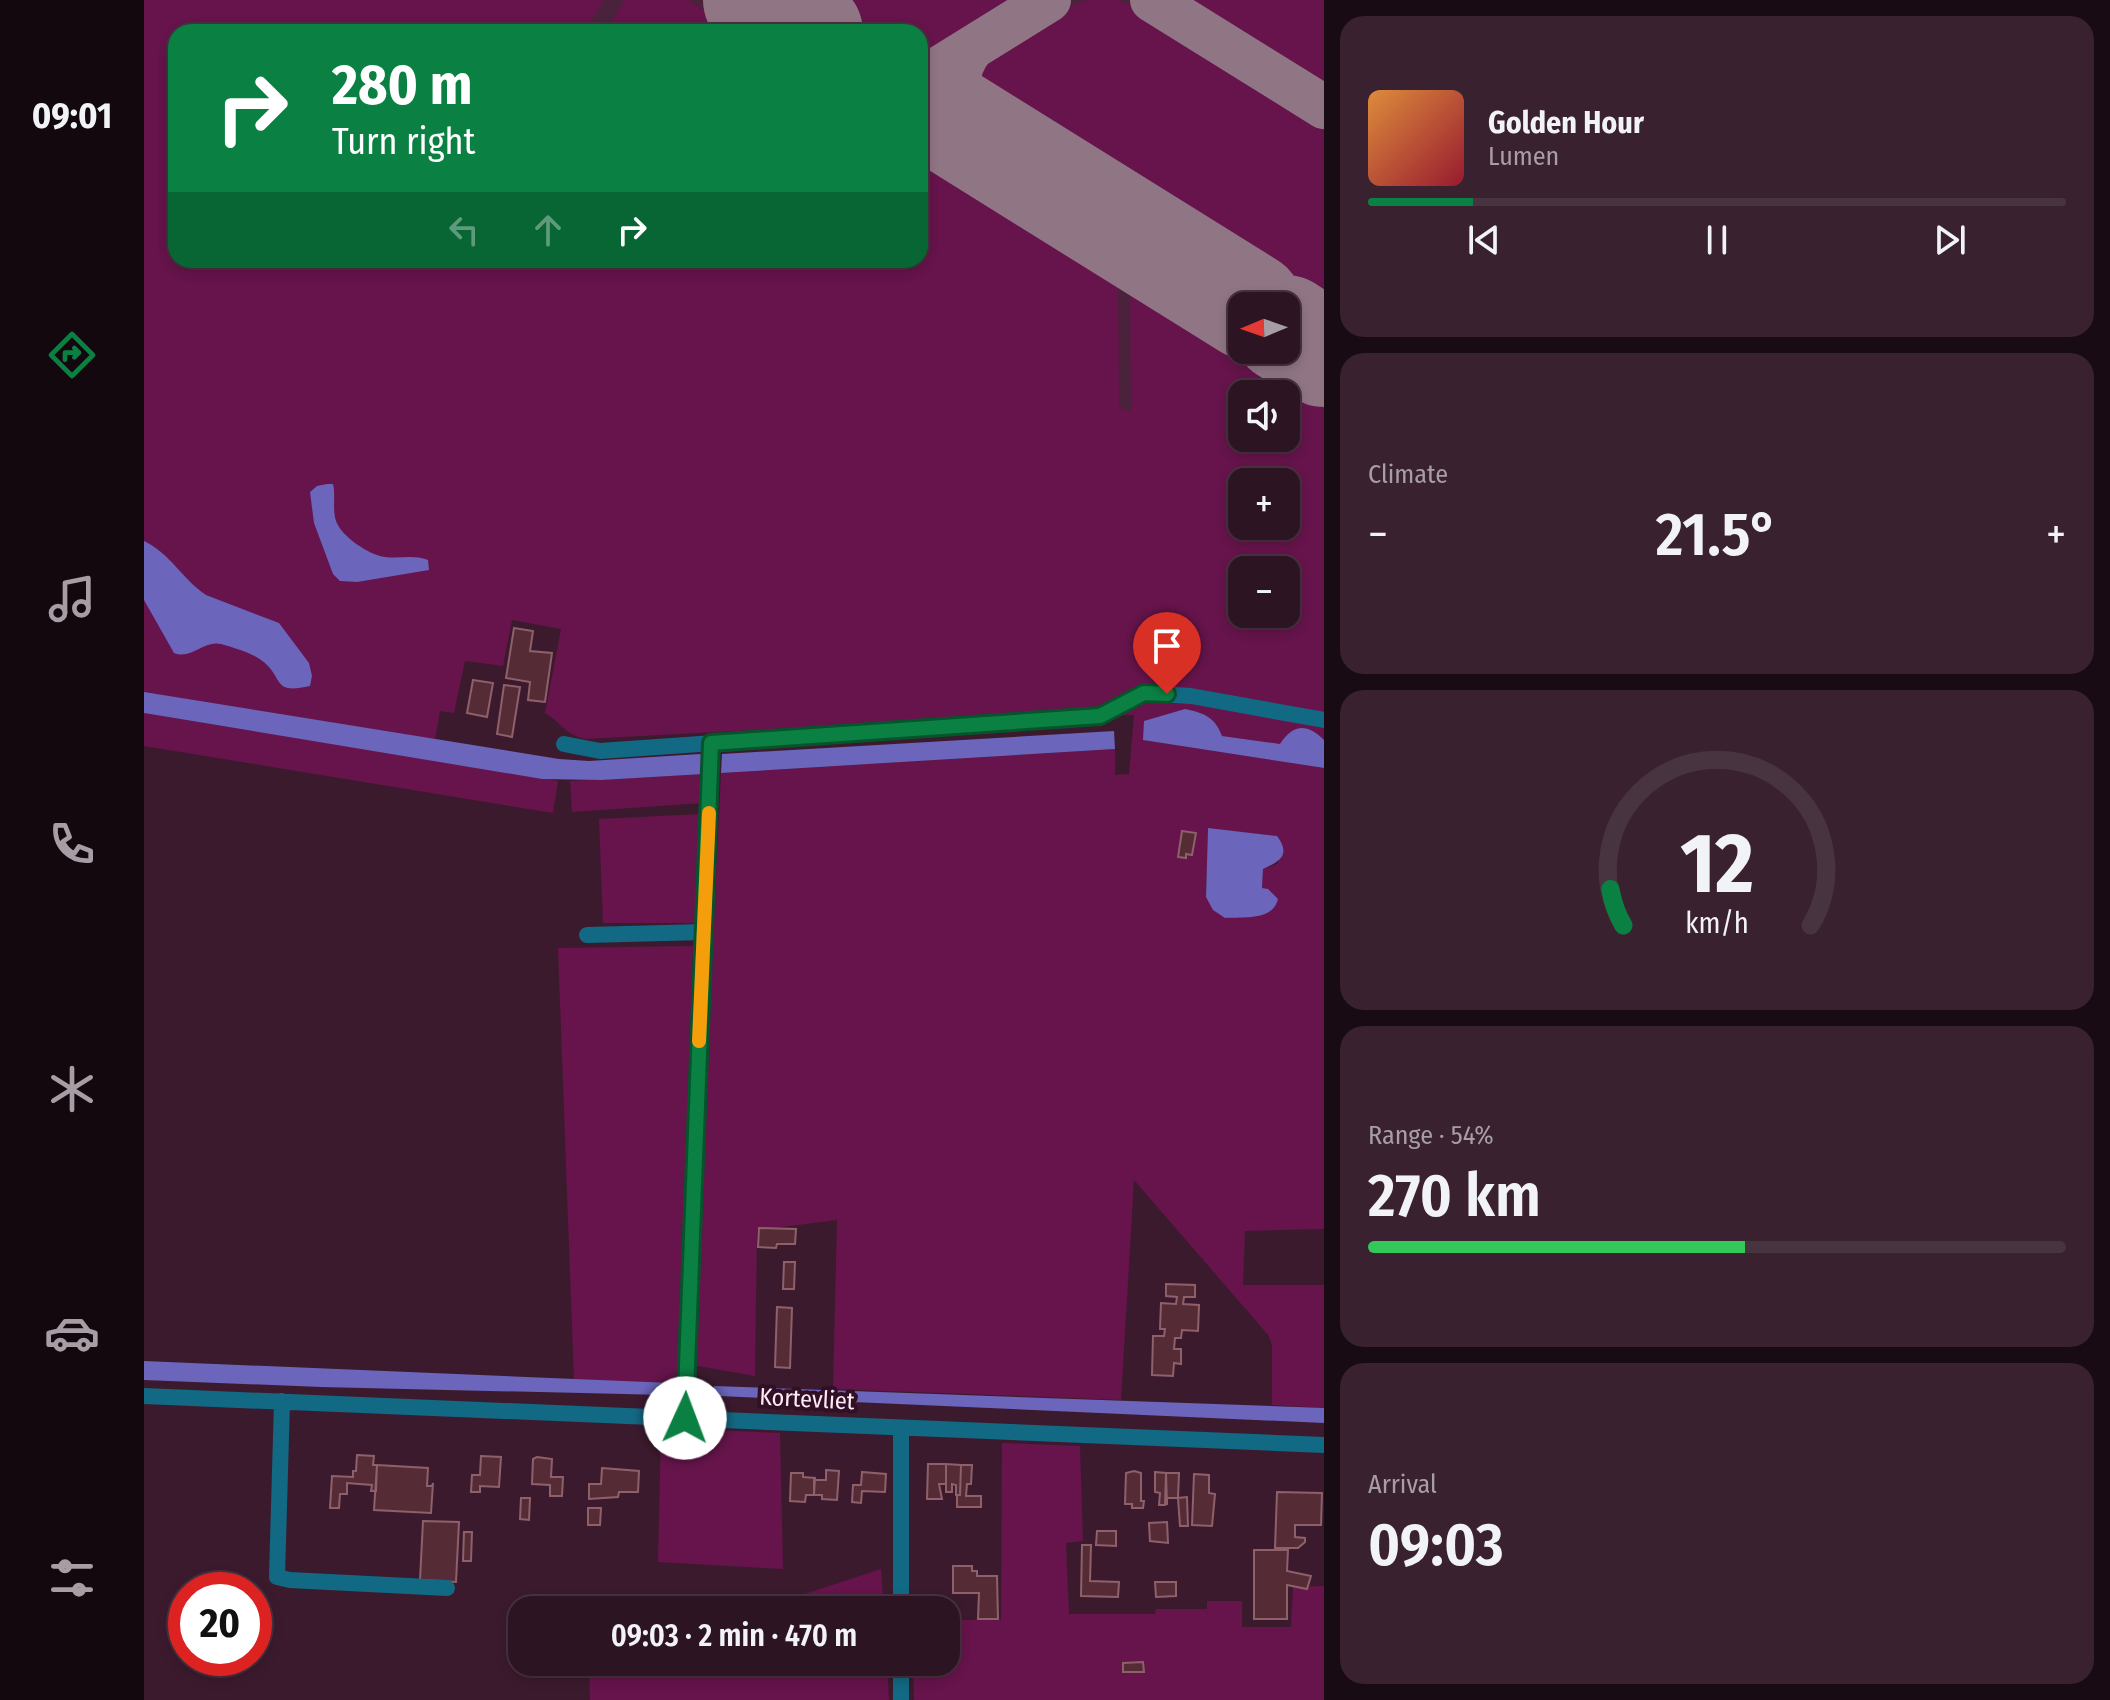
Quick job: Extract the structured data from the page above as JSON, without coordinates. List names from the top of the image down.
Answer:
{
  "streets": {
    "street": ["Kortevliet"]
  },
  "north": "left",
  "page": {
    "tabs": "09:01",
    "turn": ["280 m", "Turn right"],
    "song": ["Golden Hour", "Lumen"],
    "map_buttons": ["+", "−"],
    "tile": [
      "Climate",
      ["Range · 54%", "270 km"],
      ["Arrival", "09:03"]
    ],
    "heat": ["−", "21.5°", "+"],
    "limit": "20",
    "trip": "09:03 · 2 min · 470 m",
    "gauge": ["12", "km/h"]
  }
}
